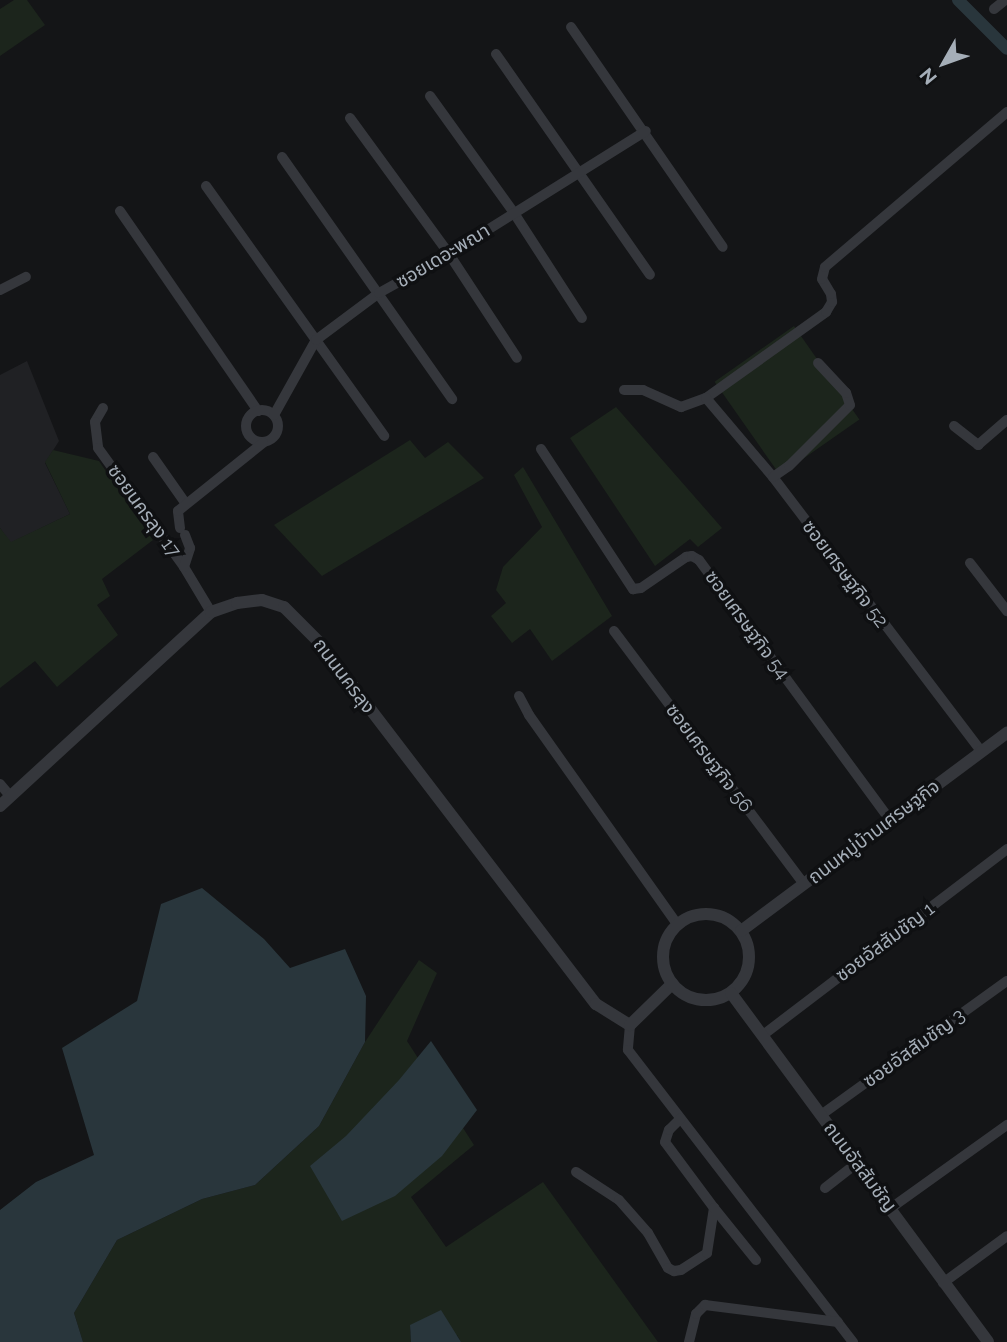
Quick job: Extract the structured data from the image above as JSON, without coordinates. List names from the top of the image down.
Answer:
{
  "streets": {
    "street": [
      "ซอยเดอะพณา",
      "ซอยนครลุง 17",
      "ซอยเศรษฐกิจ 52",
      "ซอยเศรษฐกิจ 54",
      "ถนนนครลุง",
      "ซอยเศรษฐกิจ 56",
      "ถนนหมู่บ้านเศรษฐกิจ",
      "ซอยอัสสัมชัญ 1",
      "ซอยอัสสัมชัญ 3",
      "ถนนอัสสัมชัญ"
    ]
  },
  "crossings": [
    ["ซอยนครลุง 17", "ถนนนครลุง"],
    ["ซอยเศรษฐกิจ 52", "ถนนหมู่บ้านเศรษฐกิจ"],
    ["ซอยเศรษฐกิจ 54", "ถนนหมู่บ้านเศรษฐกิจ"],
    ["ซอยเศรษฐกิจ 56", "ถนนหมู่บ้านเศรษฐกิจ"],
    ["ถนนหมู่บ้านเศรษฐกิจ", "ถนนอัสสัมชัญ"],
    ["ซอยอัสสัมชัญ 1", "ถนนอัสสัมชัญ"],
    ["ซอยอัสสัมชัญ 3", "ถนนอัสสัมชัญ"]
  ],
  "north": "bottom left"
}
